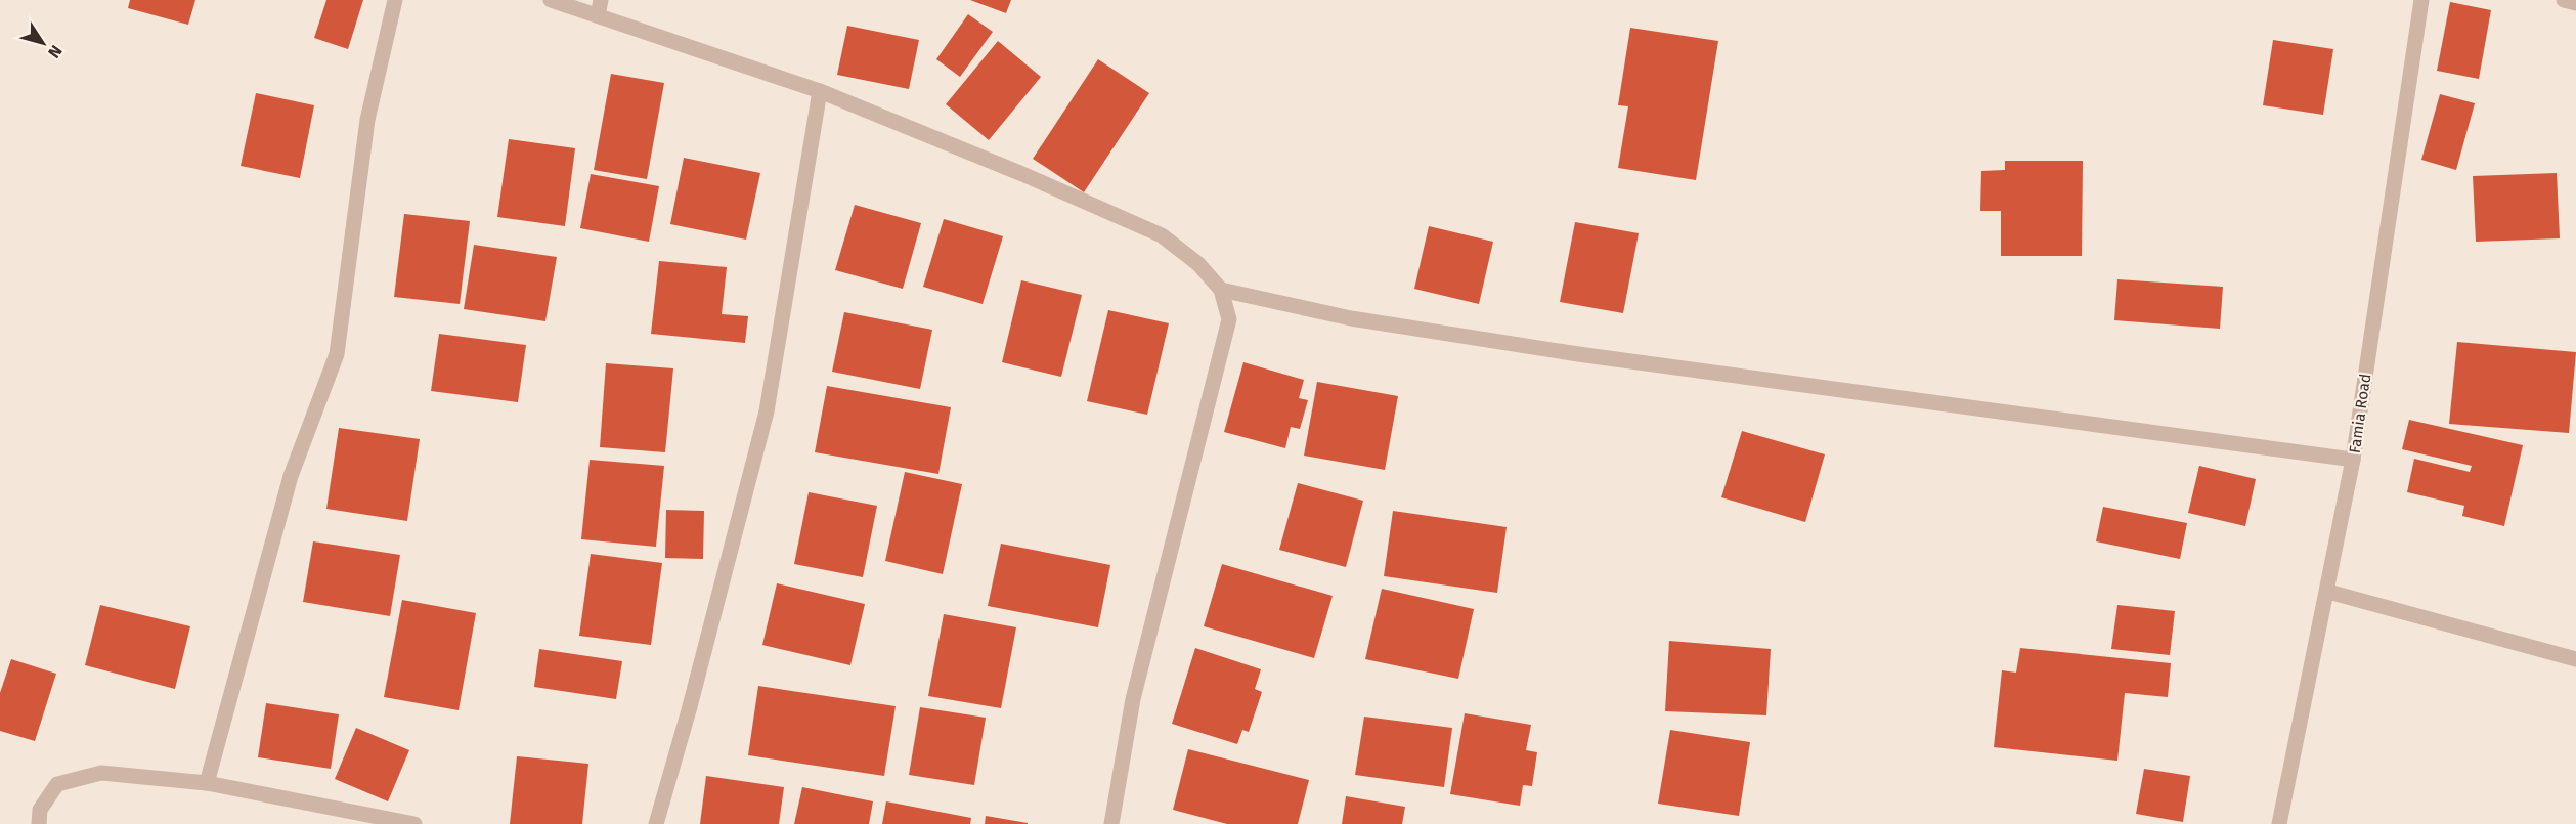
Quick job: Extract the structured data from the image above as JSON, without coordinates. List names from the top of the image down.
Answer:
{
  "streets": {
    "street": ["Famia Road"]
  },
  "north": "bottom right"
}
